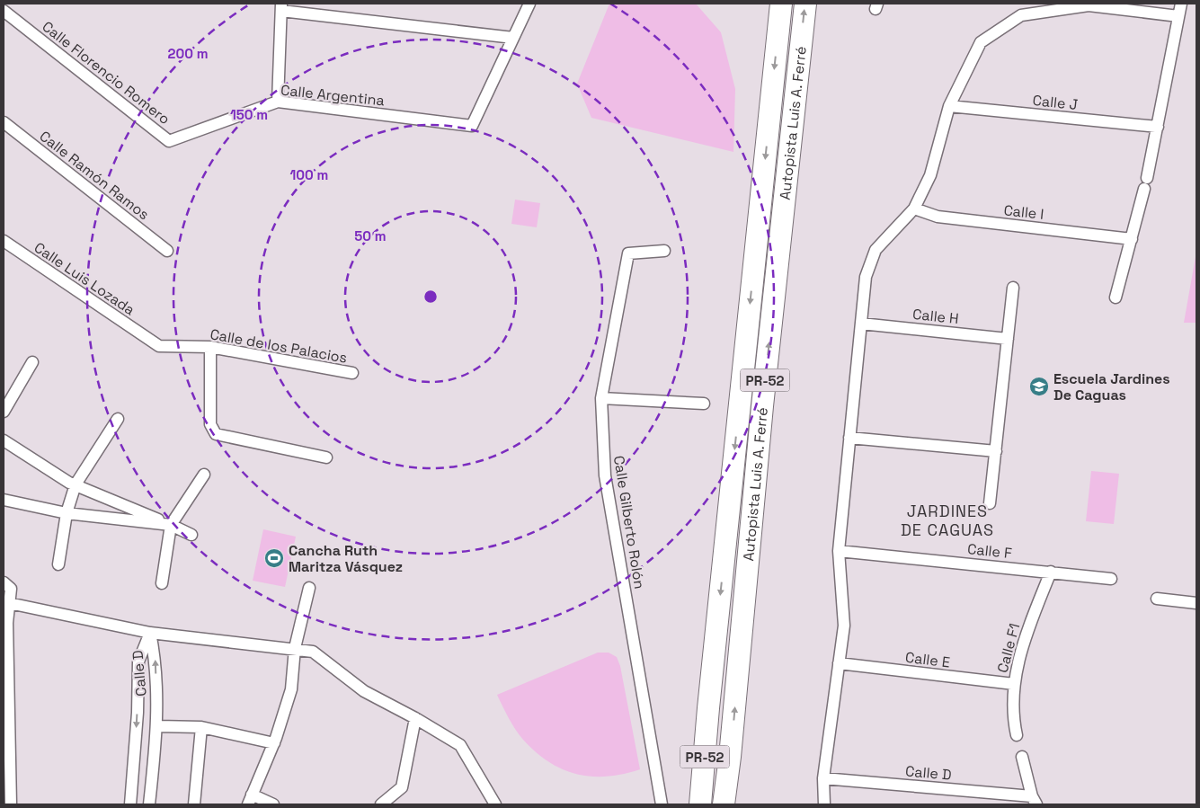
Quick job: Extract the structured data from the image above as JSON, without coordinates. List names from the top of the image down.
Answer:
{
  "streets": {
    "highway": ["Autopista Luis A. Ferré", "PR-52"],
    "street": [
      "Calle Florencio Romero",
      "Calle Argentina",
      "Calle J",
      "Calle Ramón Ramos",
      "Calle I",
      "Calle Luis Lozada",
      "Calle H",
      "Calle de los Palacios",
      "Calle Gilberto Rolón",
      "Calle F",
      "Calle F1",
      "Calle E",
      "Calle D"
    ]
  },
  "crossings": [
    ["Calle Florencio Romero", "Calle Argentina"],
    ["Calle Luis Lozada", "Calle de los Palacios"],
    ["Calle F", "Calle F1"],
    ["Calle F1", "Calle E"]
  ],
  "districts": ["JARDINES DE CAGUAS"],
  "places": {
    "school or university": ["Escuela Jardines De Caguas"],
    "sports": ["Cancha Ruth Maritza Vásquez"]
  },
  "rings": [
    "200 m",
    "150 m",
    "100 m",
    "50 m"
  ]
}
